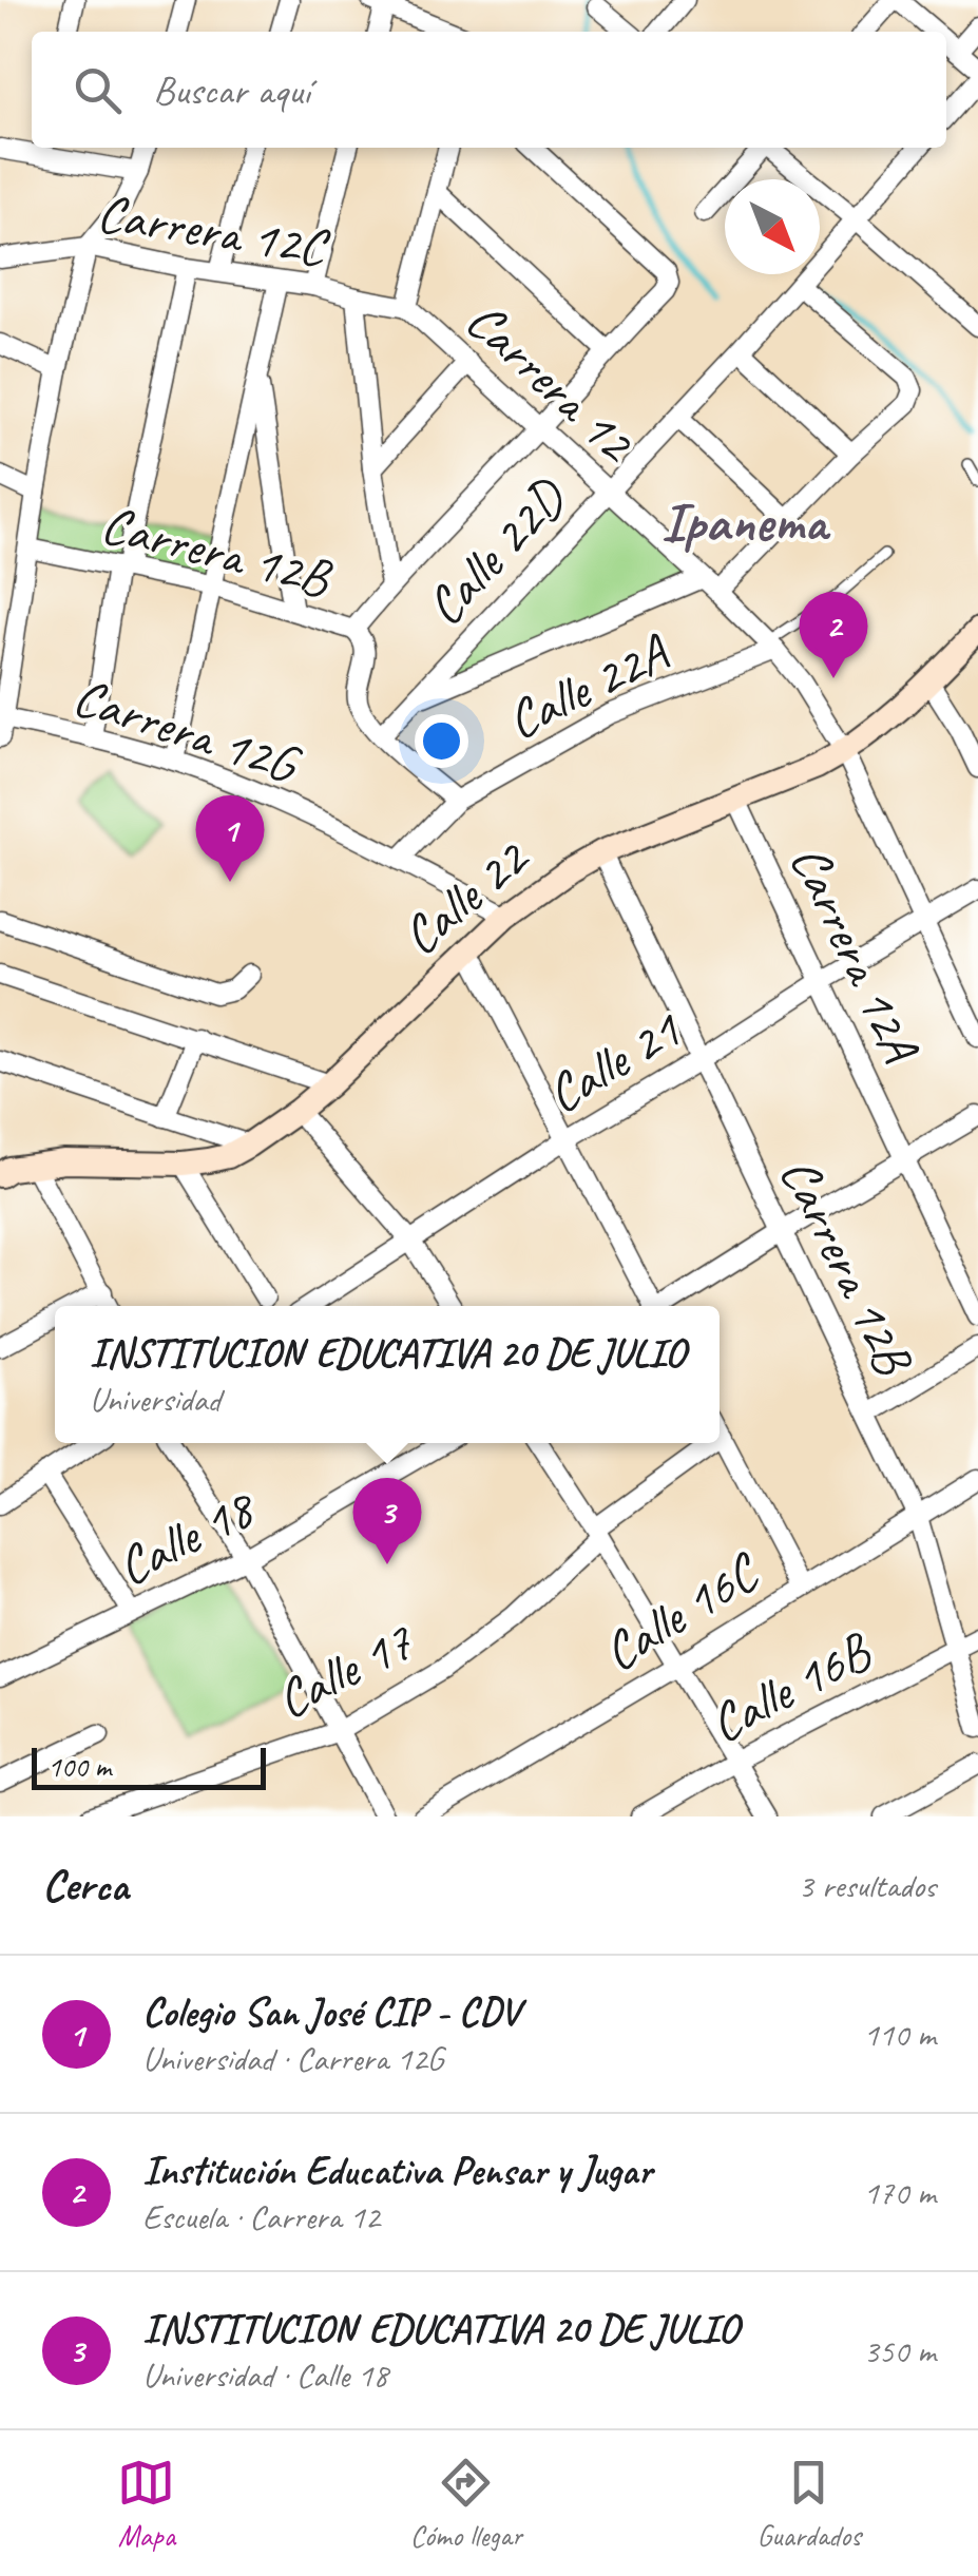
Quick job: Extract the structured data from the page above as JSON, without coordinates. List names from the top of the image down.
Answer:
{
  "streets": {
    "street": [
      "Carrera 12C",
      "Carrera 12",
      "Carrera 12B",
      "Calle 22D",
      "Calle 22A",
      "Carrera 12G",
      "Calle 22",
      "Carrera 12A",
      "Calle 21",
      "Calle 18",
      "Calle 16C",
      "Calle 17",
      "Calle 16B"
    ]
  },
  "crossings": [
    ["Carrera 12C", "Carrera 12"],
    ["Carrera 12", "Calle 22D"],
    ["Carrera 12", "Calle 22A"],
    ["Carrera 12", "Calle 22"],
    ["Carrera 12", "Calle 21"],
    ["Carrera 12B", "Calle 22D"],
    ["Carrera 12B", "Calle 22A"],
    ["Carrera 12B", "Calle 22"],
    ["Carrera 12B", "Calle 21"],
    ["Carrera 12B", "Calle 16C"],
    ["Carrera 12B", "Calle 16B"],
    ["Calle 22A", "Carrera 12G"],
    ["Carrera 12G", "Calle 22"],
    ["Calle 22", "Carrera 12A"],
    ["Carrera 12A", "Calle 21"]
  ],
  "districts": ["Ipanema"],
  "scale_bar": "100 m",
  "north": "bottom right",
  "page": {
    "search": "Buscar aquí",
    "pins": ["2", "1", "3"],
    "popup": ["INSTITUCION EDUCATIVA 20 DE JULIO", "Universidad"],
    "scale": "100 m",
    "heading": ["Cerca", "3 resultados"],
    "list": [
      {
        "mark": "1",
        "name": "Colegio San José CIP - CDV",
        "note": "Universidad · Carrera 12G",
        "value": "110 m"
      },
      {
        "mark": "2",
        "name": "Institución Educativa Pensar y Jugar",
        "note": "Escuela · Carrera 12",
        "value": "170 m"
      },
      {
        "mark": "3",
        "name": "INSTITUCION EDUCATIVA 20 DE JULIO",
        "note": "Universidad · Calle 18",
        "value": "350 m"
      }
    ],
    "nav": ["Mapa", "Cómo llegar", "Guardados"]
  }
}
